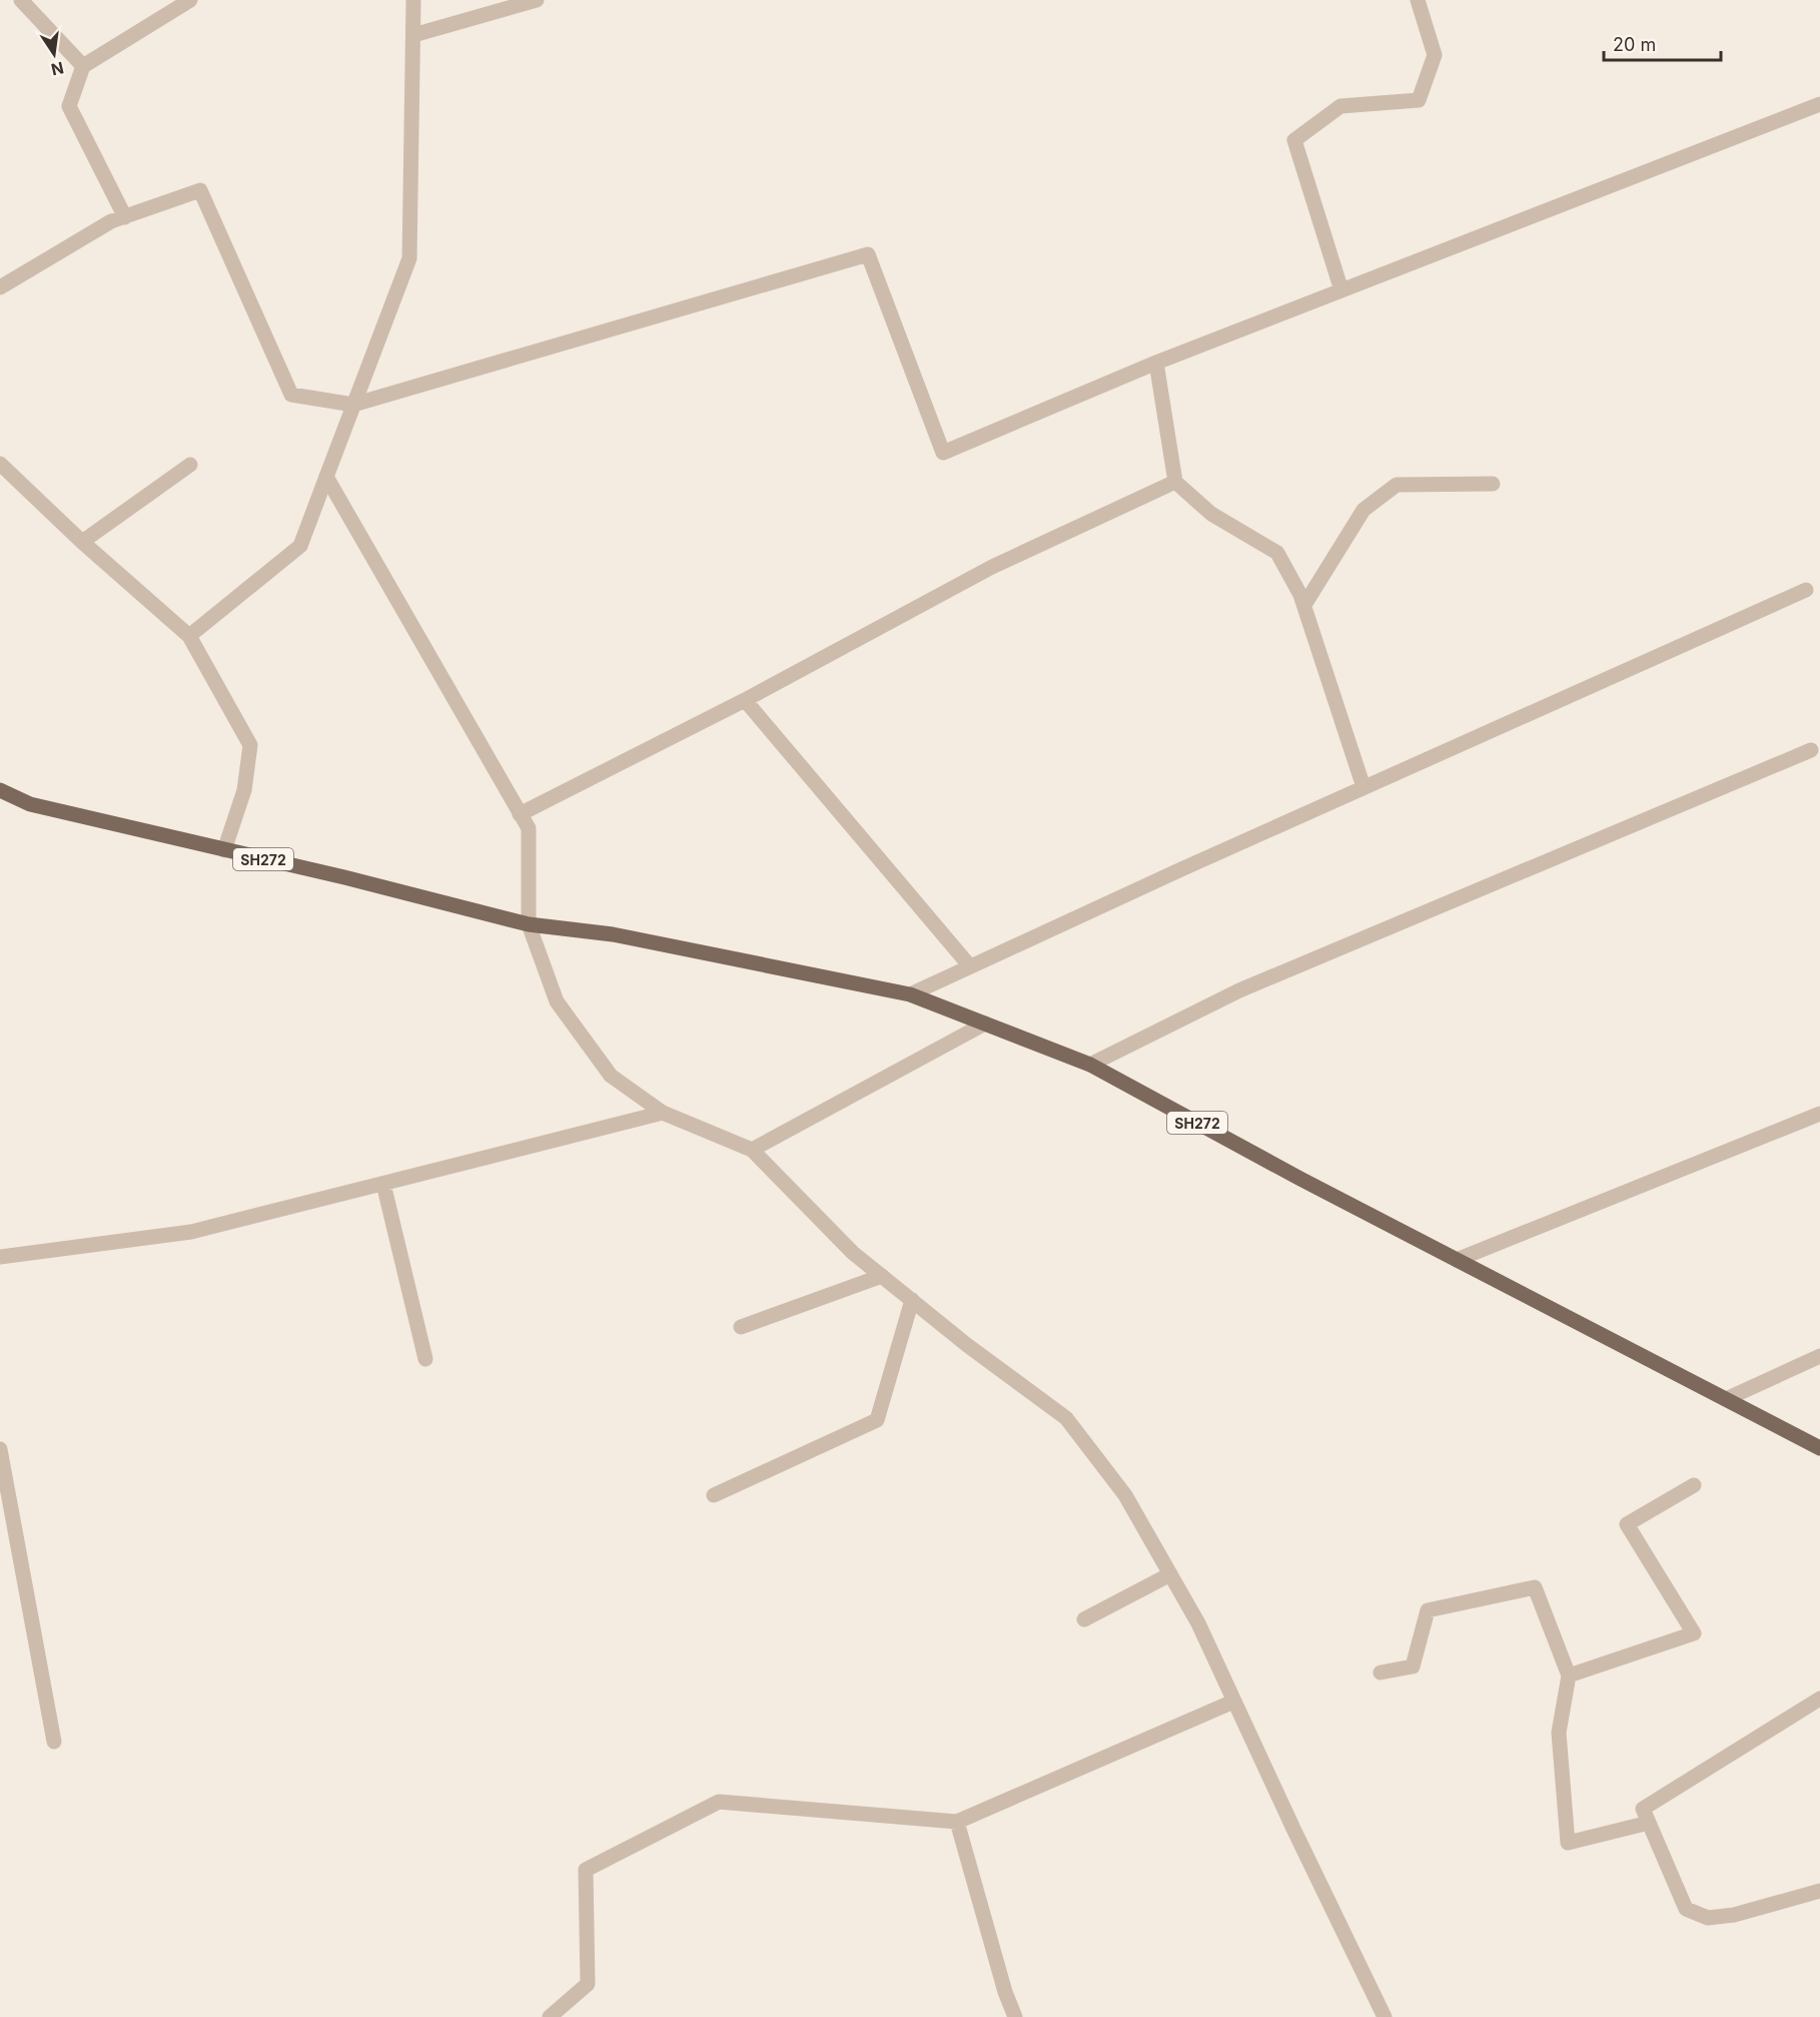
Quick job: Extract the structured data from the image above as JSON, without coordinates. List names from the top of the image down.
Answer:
{
  "streets": {
    "main road": ["SH272"]
  },
  "scale_bar": "20 m",
  "north": "bottom"
}
